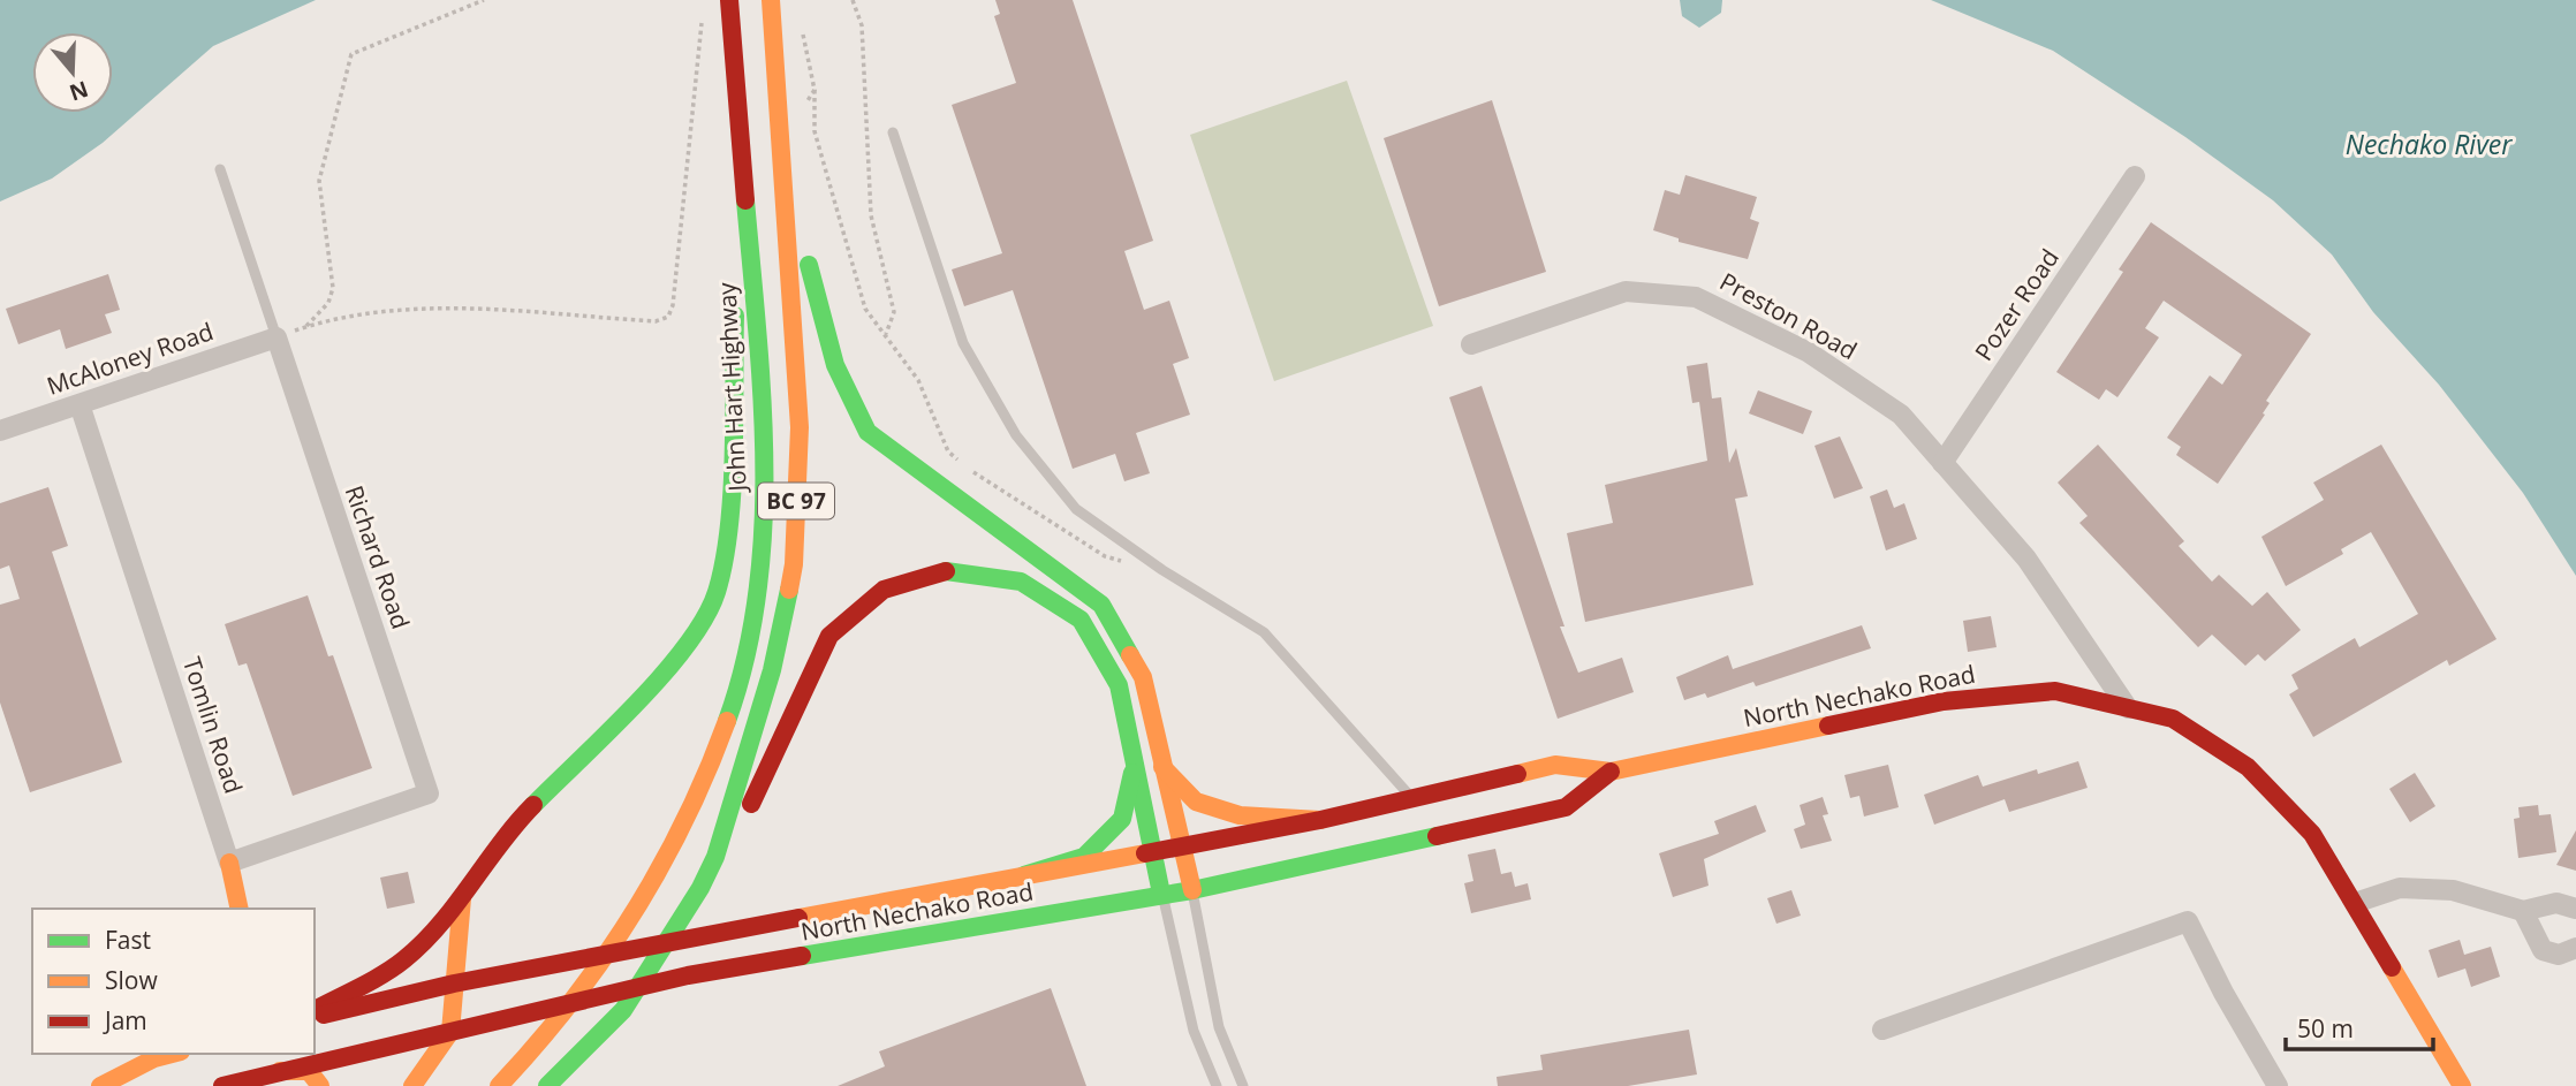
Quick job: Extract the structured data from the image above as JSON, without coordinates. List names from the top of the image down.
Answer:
{
  "streets": {
    "main road": ["John Hart Highway", "BC 97", "North Nechako Road"],
    "street": [
      "Pozer Road",
      "Preston Road",
      "McAloney Road",
      "Richard Road",
      "Tomlin Road"
    ]
  },
  "crossings": [
    ["Pozer Road", "Preston Road"],
    ["Preston Road", "North Nechako Road"],
    ["McAloney Road", "Richard Road"],
    ["McAloney Road", "Tomlin Road"],
    ["Richard Road", "Tomlin Road"]
  ],
  "water": ["Nechako River"],
  "legend": ["Fast", "Slow", "Jam"],
  "scale_bar": "50 m",
  "north": "bottom"
}
